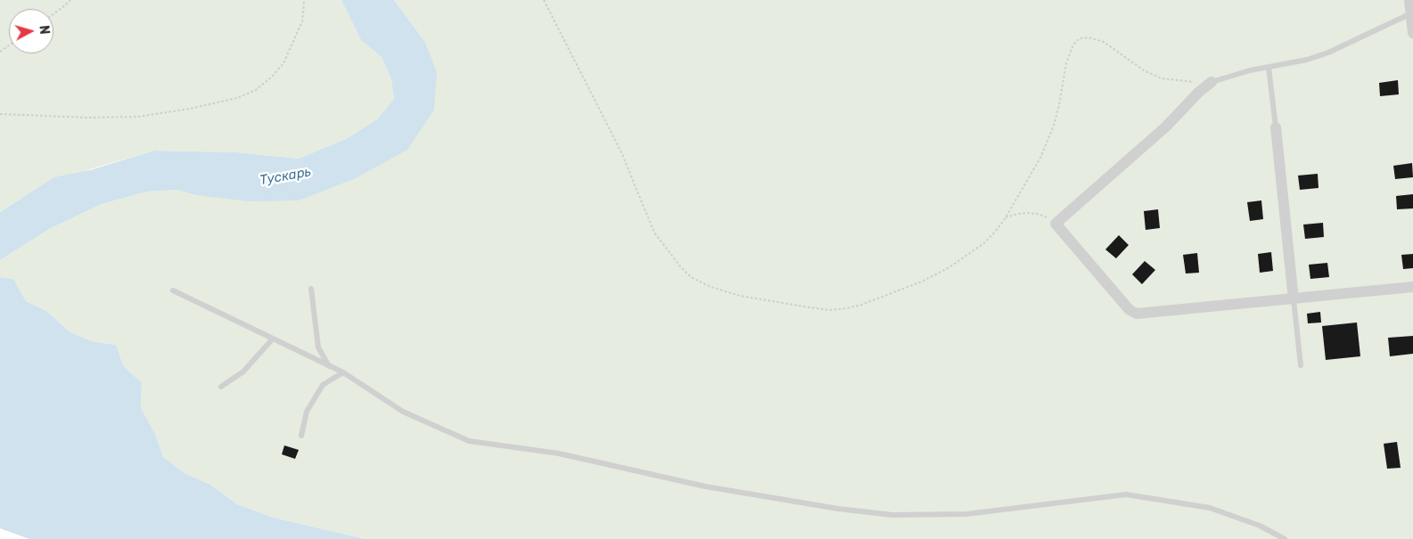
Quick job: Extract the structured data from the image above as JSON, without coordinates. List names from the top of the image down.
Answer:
{
  "water": ["Тускарь"],
  "north": "right"
}
